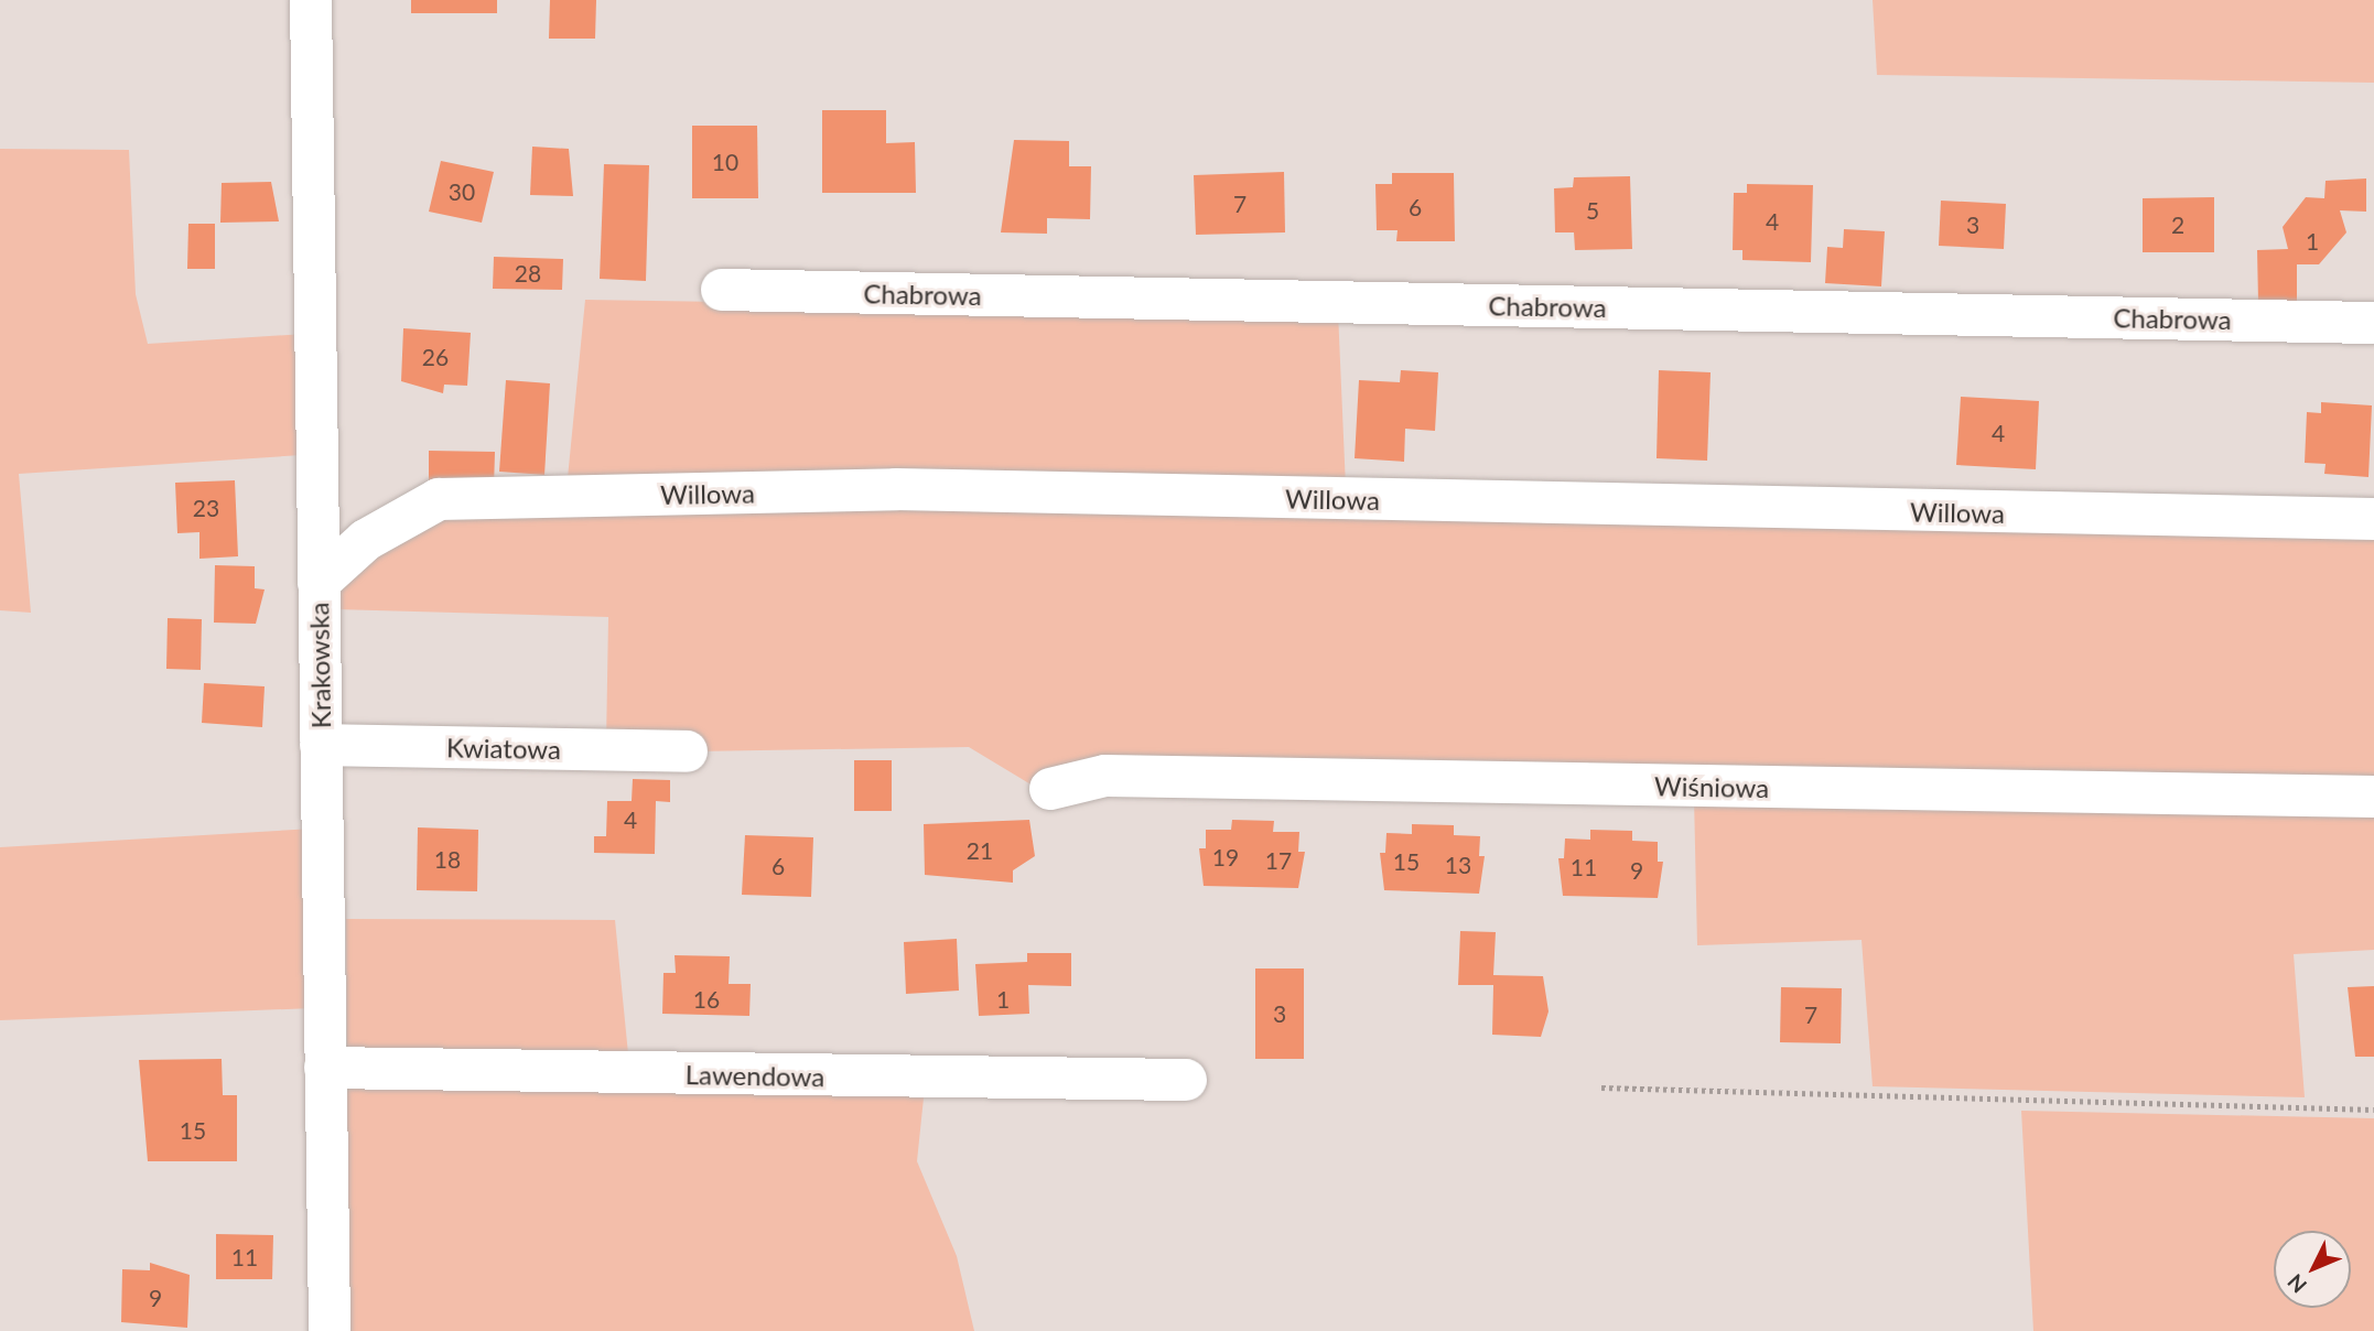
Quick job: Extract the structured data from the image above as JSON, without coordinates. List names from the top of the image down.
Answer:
{
  "streets": {
    "street": [
      "Chabrowa",
      "Willowa",
      "Krakowska",
      "Kwiatowa",
      "Wiśniowa",
      "Lawendowa"
    ]
  },
  "crossings": [
    ["Willowa", "Krakowska"],
    ["Krakowska", "Kwiatowa"],
    ["Krakowska", "Lawendowa"]
  ],
  "house_numbers": [
    "10",
    "30",
    "7",
    "6",
    "5",
    "4",
    "3",
    "2",
    "1",
    "28",
    "26",
    "4",
    "23",
    "4",
    "21",
    "19",
    "18",
    "17",
    "15",
    "13",
    "6",
    "11",
    "9",
    "16",
    "1",
    "3",
    "7",
    "15",
    "11",
    "9"
  ],
  "north": "bottom left"
}
